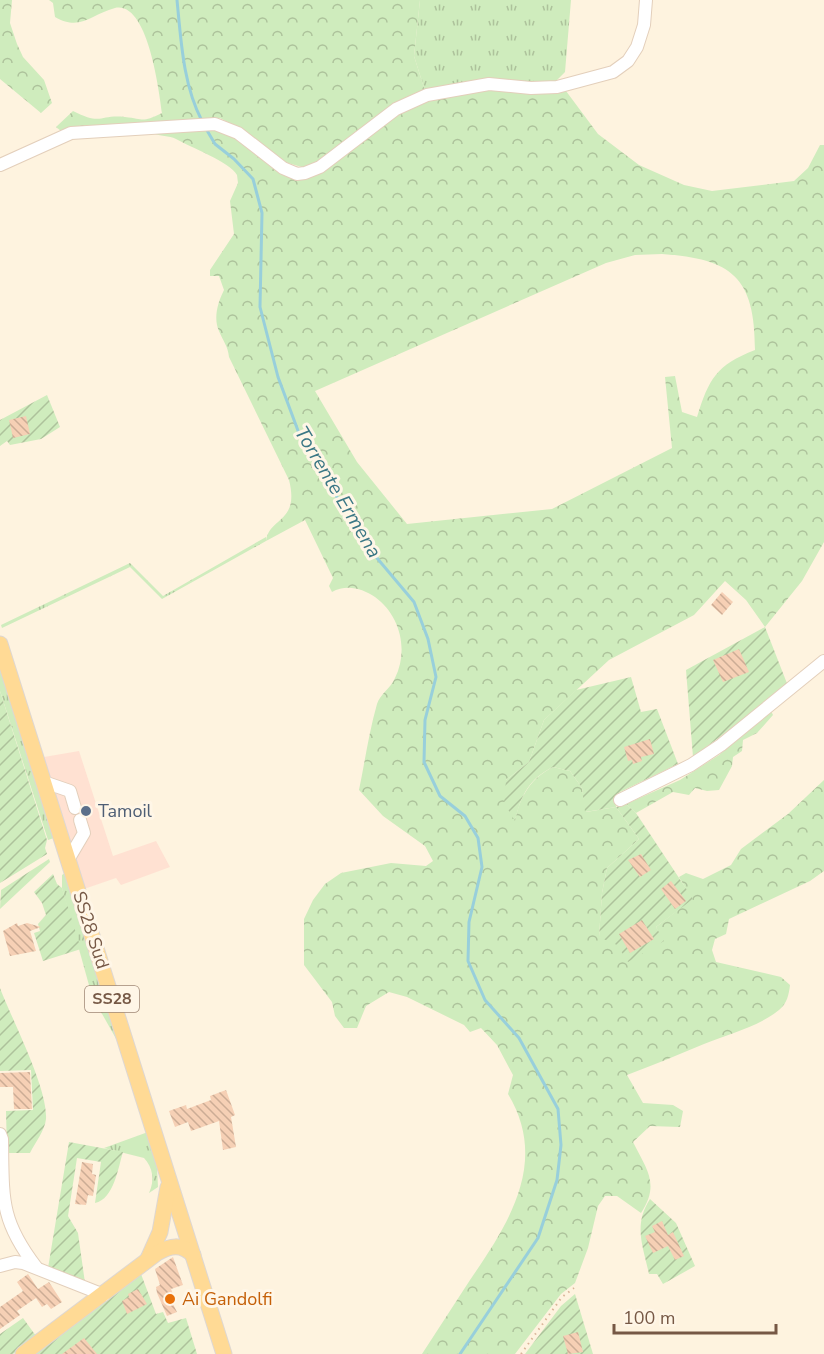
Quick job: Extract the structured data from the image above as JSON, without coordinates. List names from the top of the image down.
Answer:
{
  "streets": {
    "main road": ["SS28 Sud", "SS28"]
  },
  "water": ["Torrente Ermena"],
  "places": ["Tamoil", "Ai Gandolfi"],
  "scale_bar": "100 m"
}
